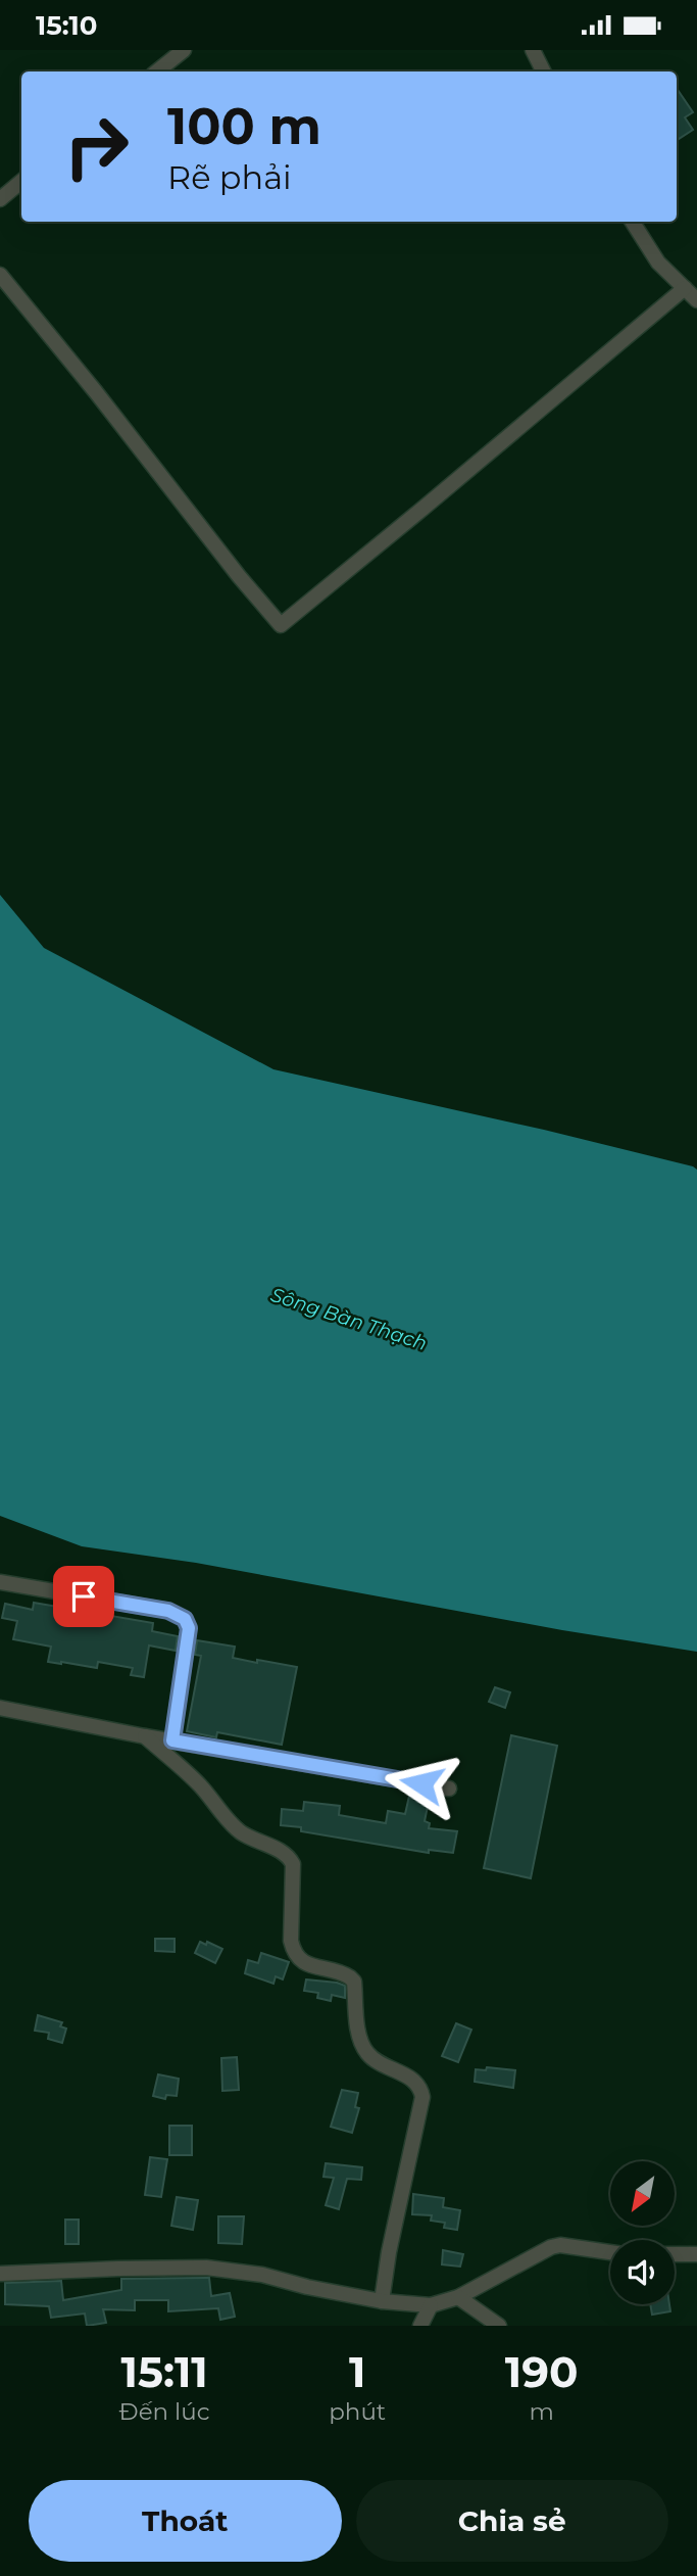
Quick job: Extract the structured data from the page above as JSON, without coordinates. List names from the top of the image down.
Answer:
{
  "water": ["Sông Bàn Thạch"],
  "north": "bottom left",
  "page": {
    "status": "15:10",
    "turn": ["100 m", "Rẽ phải"],
    "eta": [
      "15:11",
      "Đến lúc",
      "1",
      "phút",
      "190",
      "m"
    ],
    "buttons": ["Thoát", "Chia sẻ"]
  }
}
